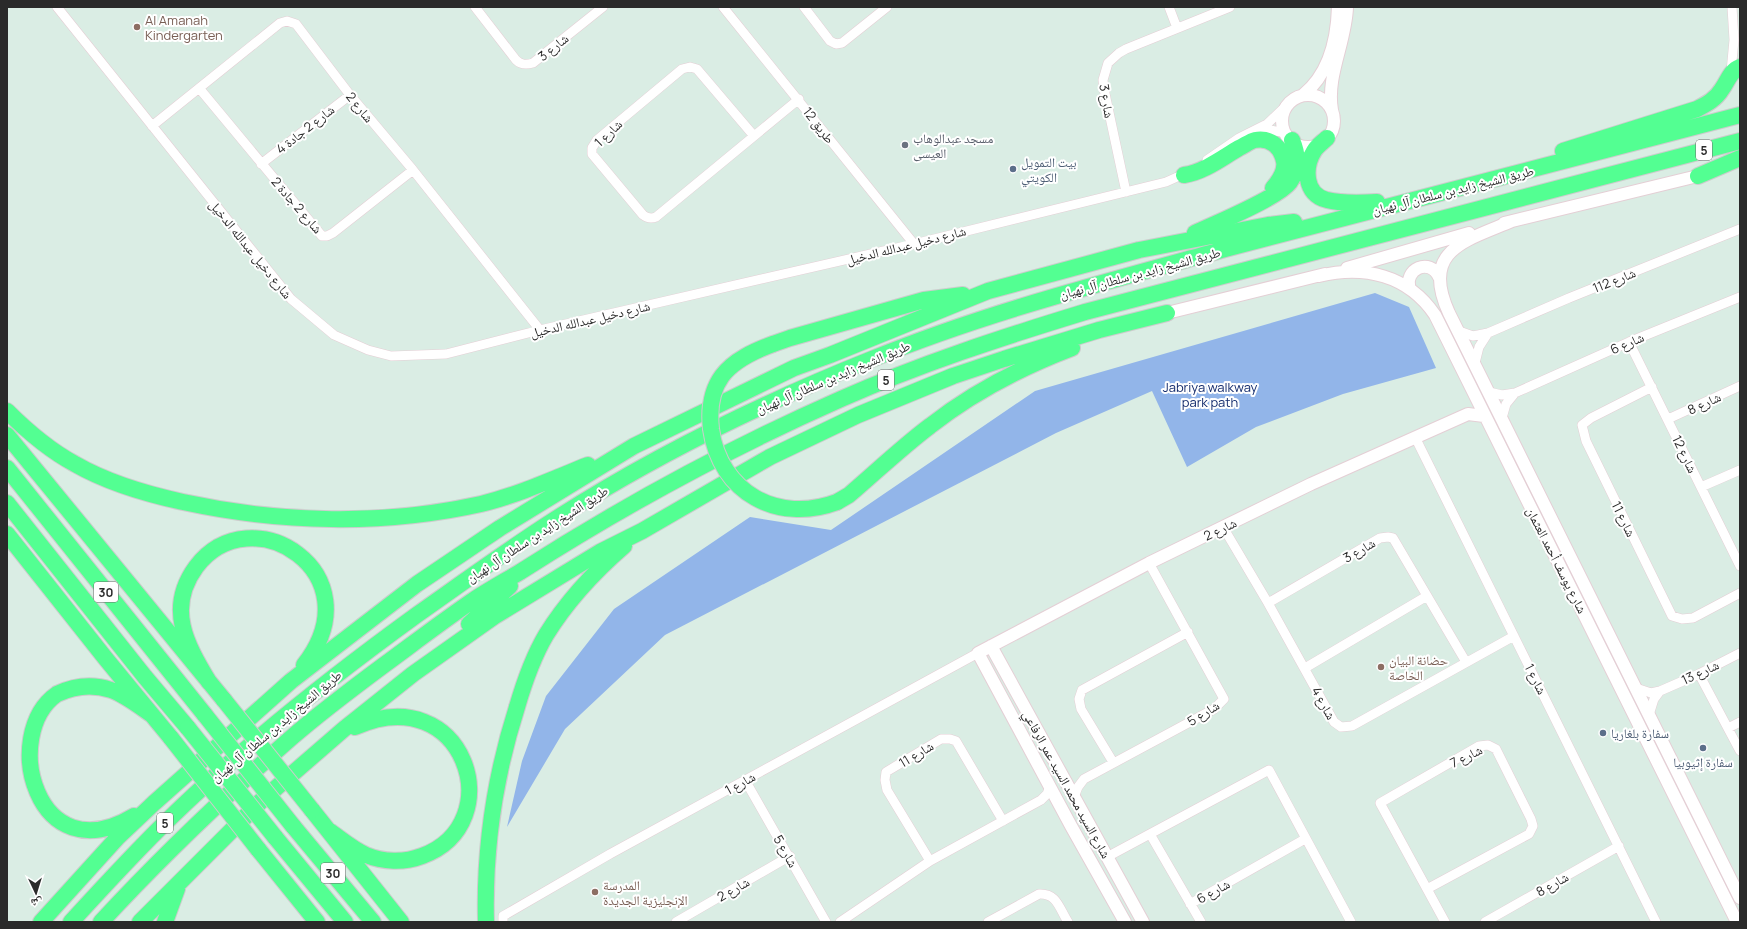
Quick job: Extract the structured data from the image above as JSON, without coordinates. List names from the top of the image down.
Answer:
{
  "streets": {
    "highway": ["5", "طريق الشيخ زايد بن سلطان آل نهيان", "30"],
    "street": [
      "شارع 3",
      "شارع 2",
      "طريق 12",
      "شارع 2 جادة 4",
      "شارع 1",
      "شارع 2 جادة 2",
      "شارع دخيل عبدالله الدخيل",
      "شارع 112",
      "شارع 6",
      "شارع 8",
      "شارع 12",
      "شارع 11",
      "شارع يوسف أحمد العثمان",
      "شارع 13",
      "شارع 4",
      "شارع 5",
      "شارع 7",
      "شارع السيد محمد السيد عمر الرفاعي"
    ]
  },
  "crossings": [
    ["شارع 3", "شارع دخيل عبدالله الدخيل"],
    ["شارع 3", "شارع 4"],
    ["شارع 2", "شارع 2 جادة 4"],
    ["شارع 2", "شارع 1"],
    ["شارع 2", "شارع 2 جادة 2"],
    ["شارع 2", "شارع دخيل عبدالله الدخيل"],
    ["شارع 2", "شارع 4"],
    ["شارع 2", "شارع 5"],
    ["شارع 2", "شارع السيد محمد السيد عمر الرفاعي"],
    ["طريق 12", "شارع 1"],
    ["طريق 12", "شارع دخيل عبدالله الدخيل"],
    ["شارع 2 جادة 4", "شارع 2 جادة 2"],
    ["شارع 1", "شارع 8"],
    ["شارع 1", "شارع 4"],
    ["شارع 1", "شارع 5"],
    ["شارع 1", "شارع السيد محمد السيد عمر الرفاعي"],
    ["شارع 112", "شارع يوسف أحمد العثمان"],
    ["شارع 6", "شارع 12"],
    ["شارع 6", "شارع يوسف أحمد العثمان"],
    ["شارع 8", "شارع 12"],
    ["شارع 12", "شارع 11"],
    ["شارع يوسف أحمد العثمان", "شارع 13"]
  ],
  "parks": ["Jabriya walkway park path"],
  "places": [
    "Al Amanah Kindergarten",
    "مسجد عبدالوهاب العيسى",
    "بيت التمويل الكويتي",
    "حضانة البيان الخاصة",
    "سفارة بلغاريا",
    "سفارة إثيوبيا",
    "المدرسة الإنجليزية الجديدة"
  ],
  "north": "bottom"
}
